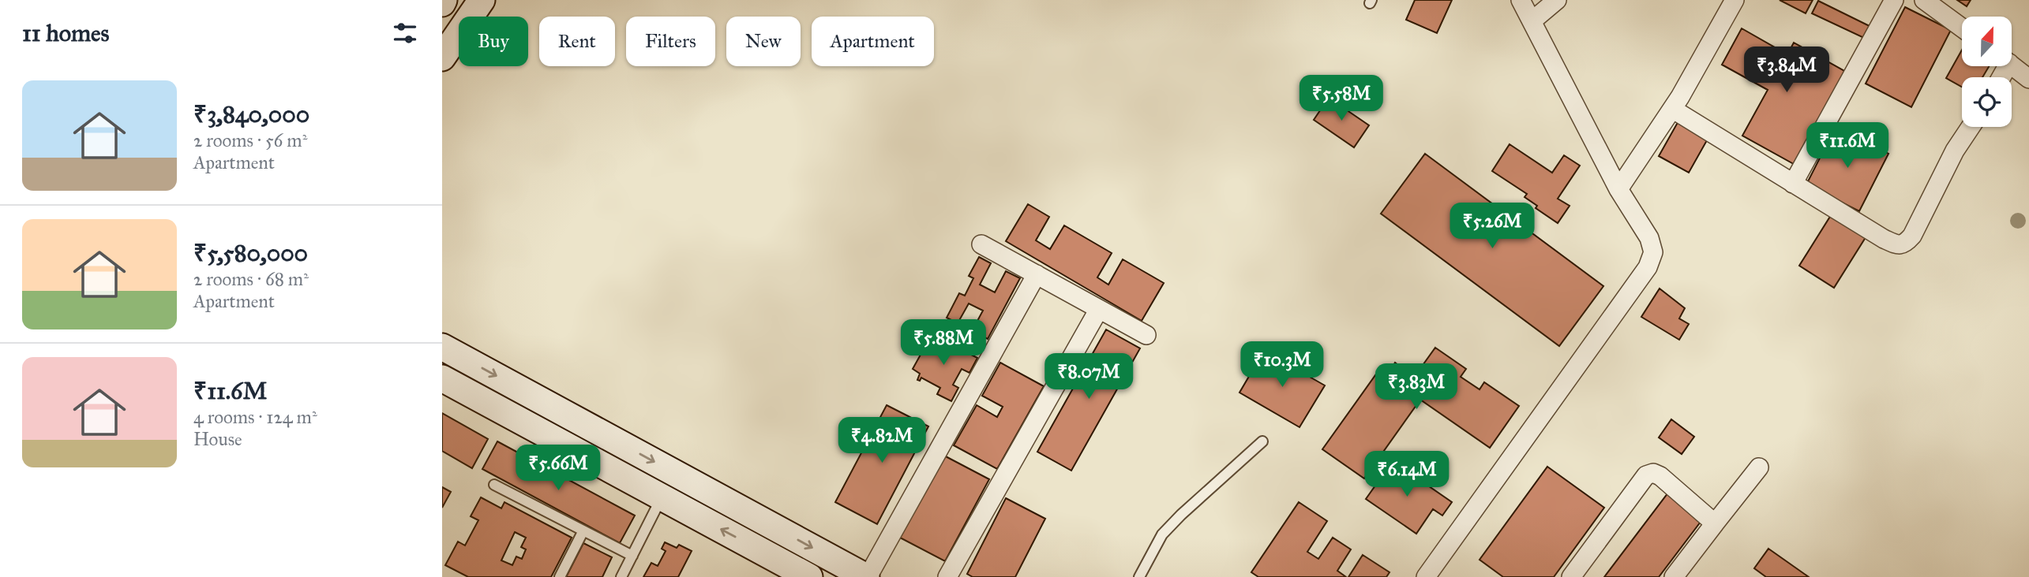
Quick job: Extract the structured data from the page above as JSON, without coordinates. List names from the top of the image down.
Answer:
{
  "north": "top",
  "page": {
    "heading": "11 homes",
    "chip": [
      "Buy",
      "Rent",
      "Filters",
      "New",
      "Apartment"
    ],
    "price": [
      "₹3.84M",
      "₹5.58M",
      "₹11.6M",
      "₹5.26M",
      "₹5.88M",
      "₹10.3M",
      "₹8.07M",
      "₹3.83M",
      "₹4.82M",
      "₹5.66M",
      "₹6.14M"
    ],
    "list": [
      {
        "name": "₹3,840,000",
        "note": "2 rooms · 56 m² · Apartment"
      },
      {
        "name": "₹5,580,000",
        "note": "2 rooms · 68 m² · Apartment"
      },
      {
        "name": "₹11.6M",
        "note": "4 rooms · 124 m² · House"
      }
    ]
  }
}
